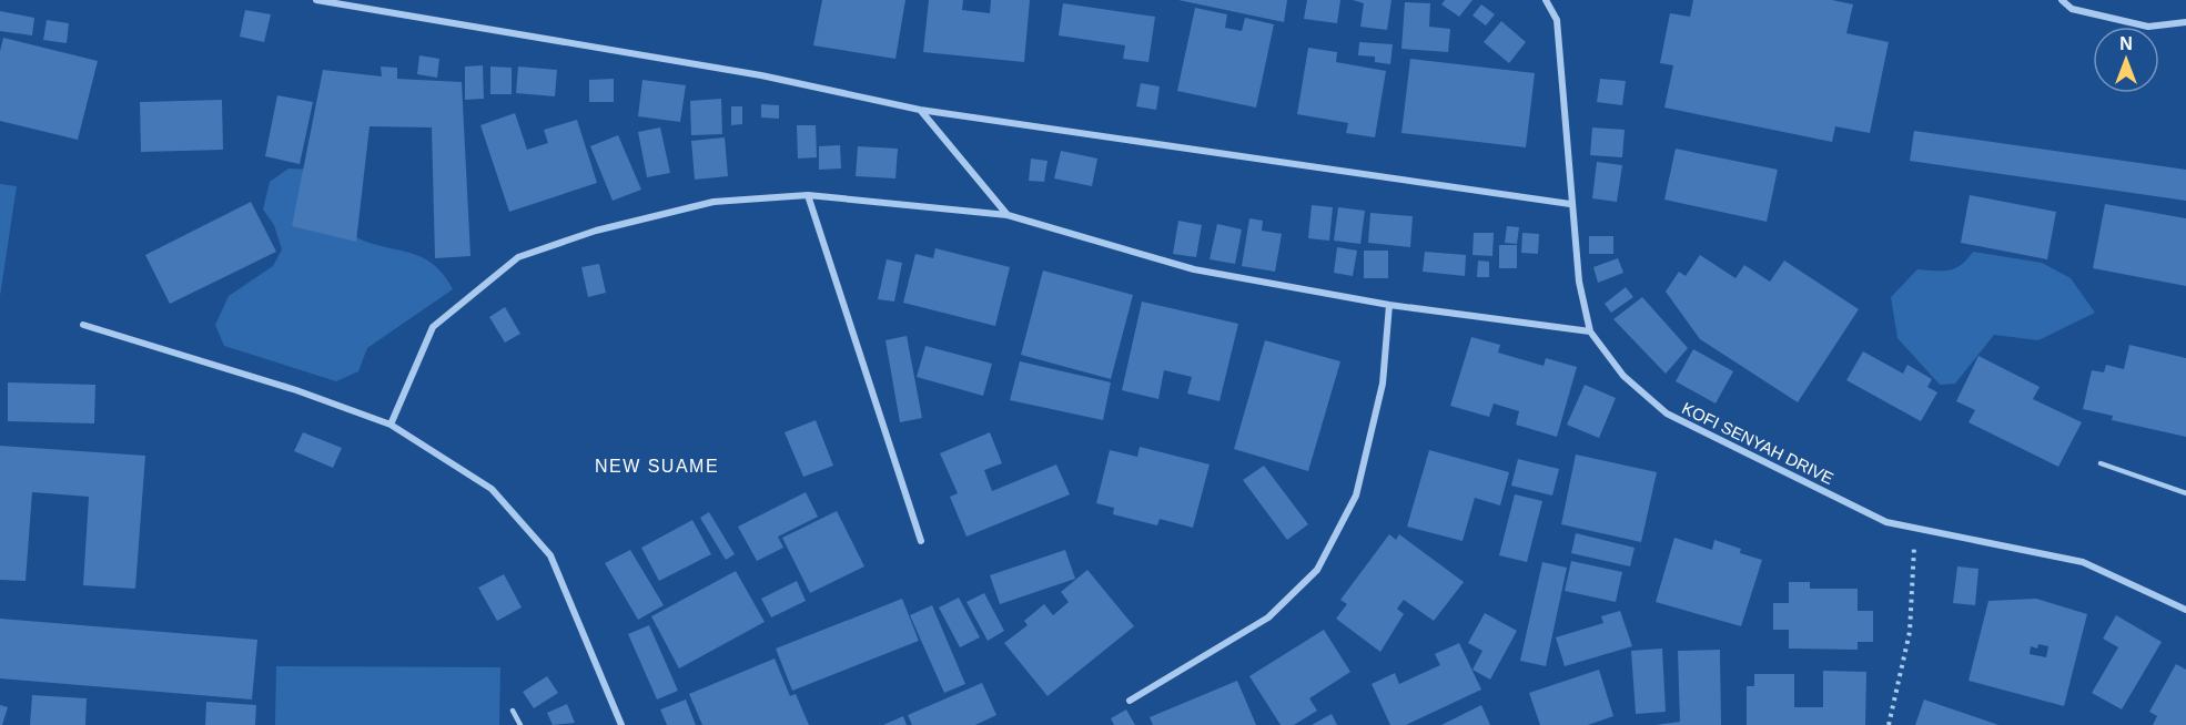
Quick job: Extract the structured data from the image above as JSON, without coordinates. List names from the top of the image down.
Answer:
{
  "streets": {
    "street": ["KOFI SENYAH DRIVE"]
  },
  "districts": ["NEW SUAME"],
  "north": "top"
}
